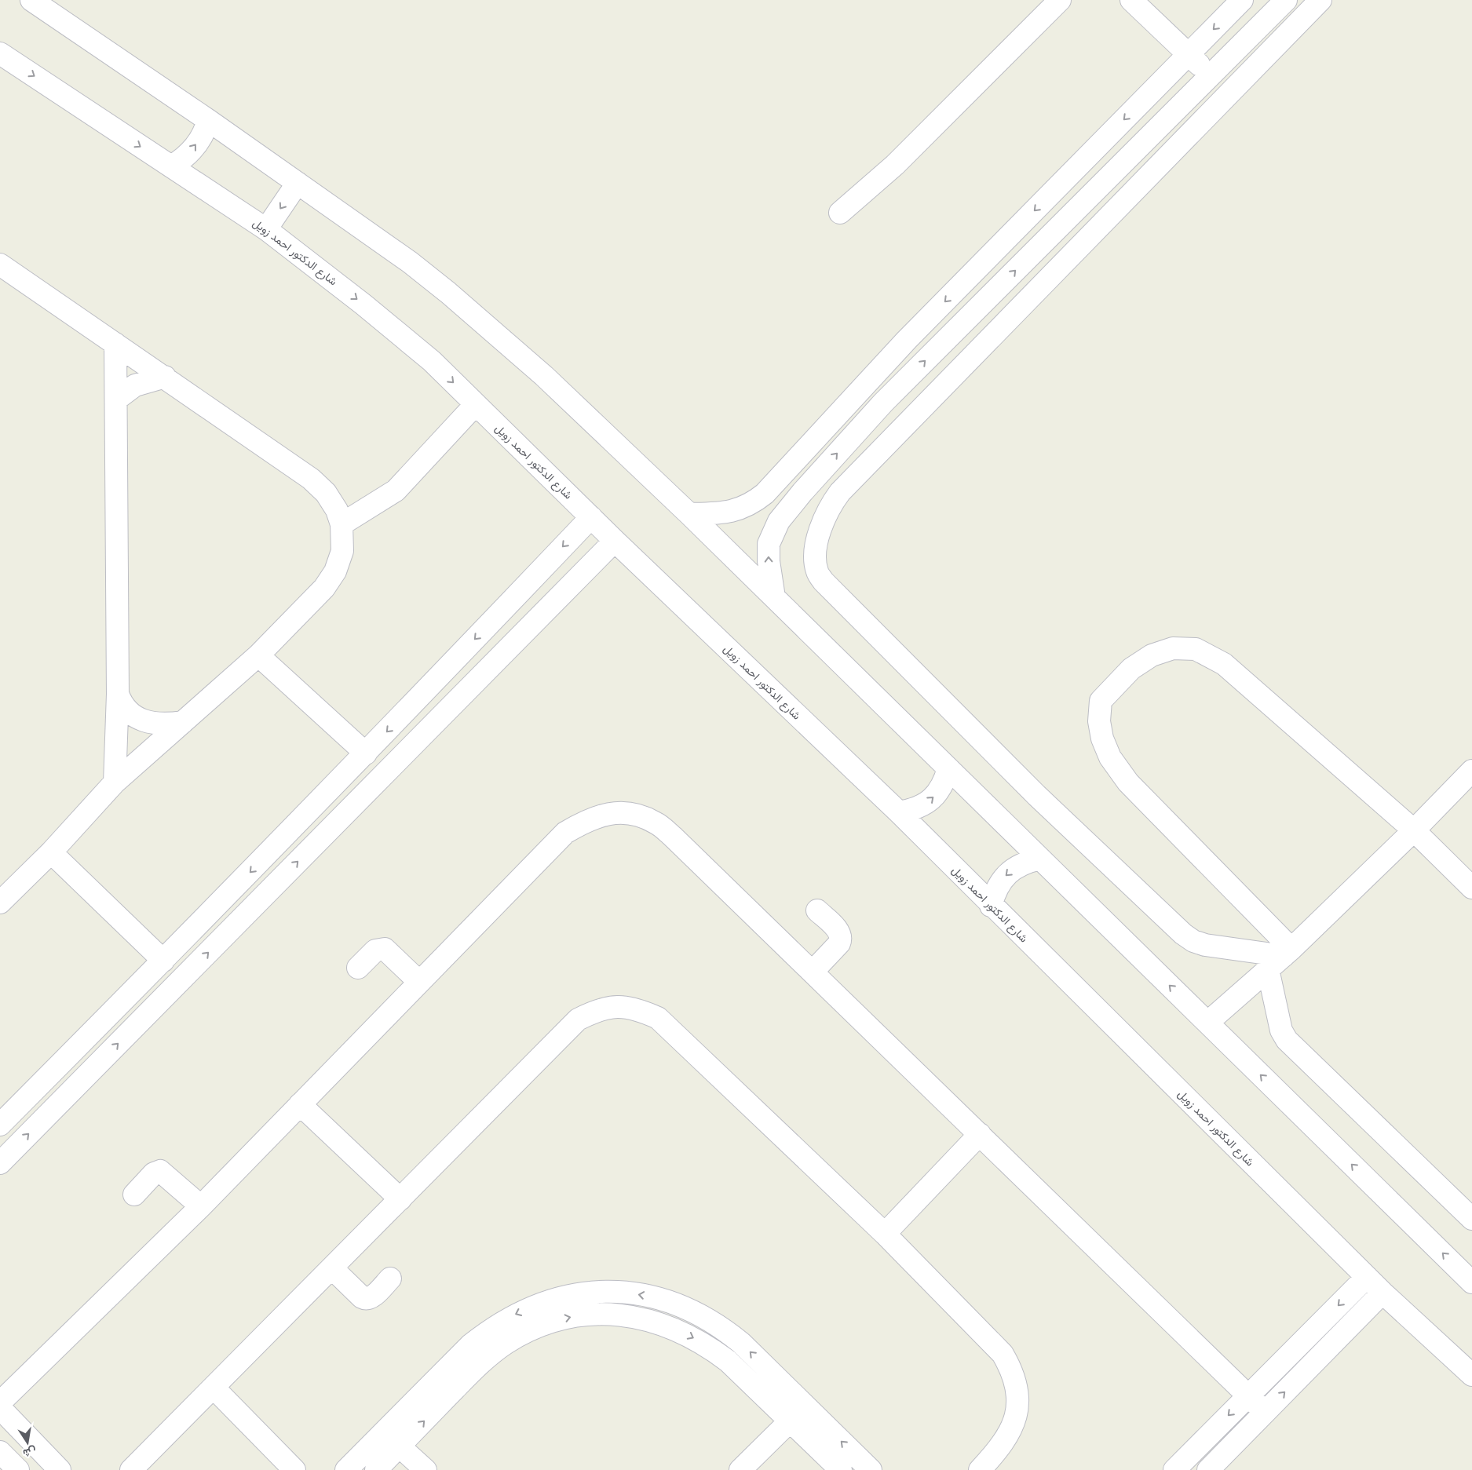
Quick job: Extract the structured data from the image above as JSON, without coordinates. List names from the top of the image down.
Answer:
{
  "streets": {
    "street": ["شارع الدكتور احمد زويل"]
  },
  "north": "bottom"
}
